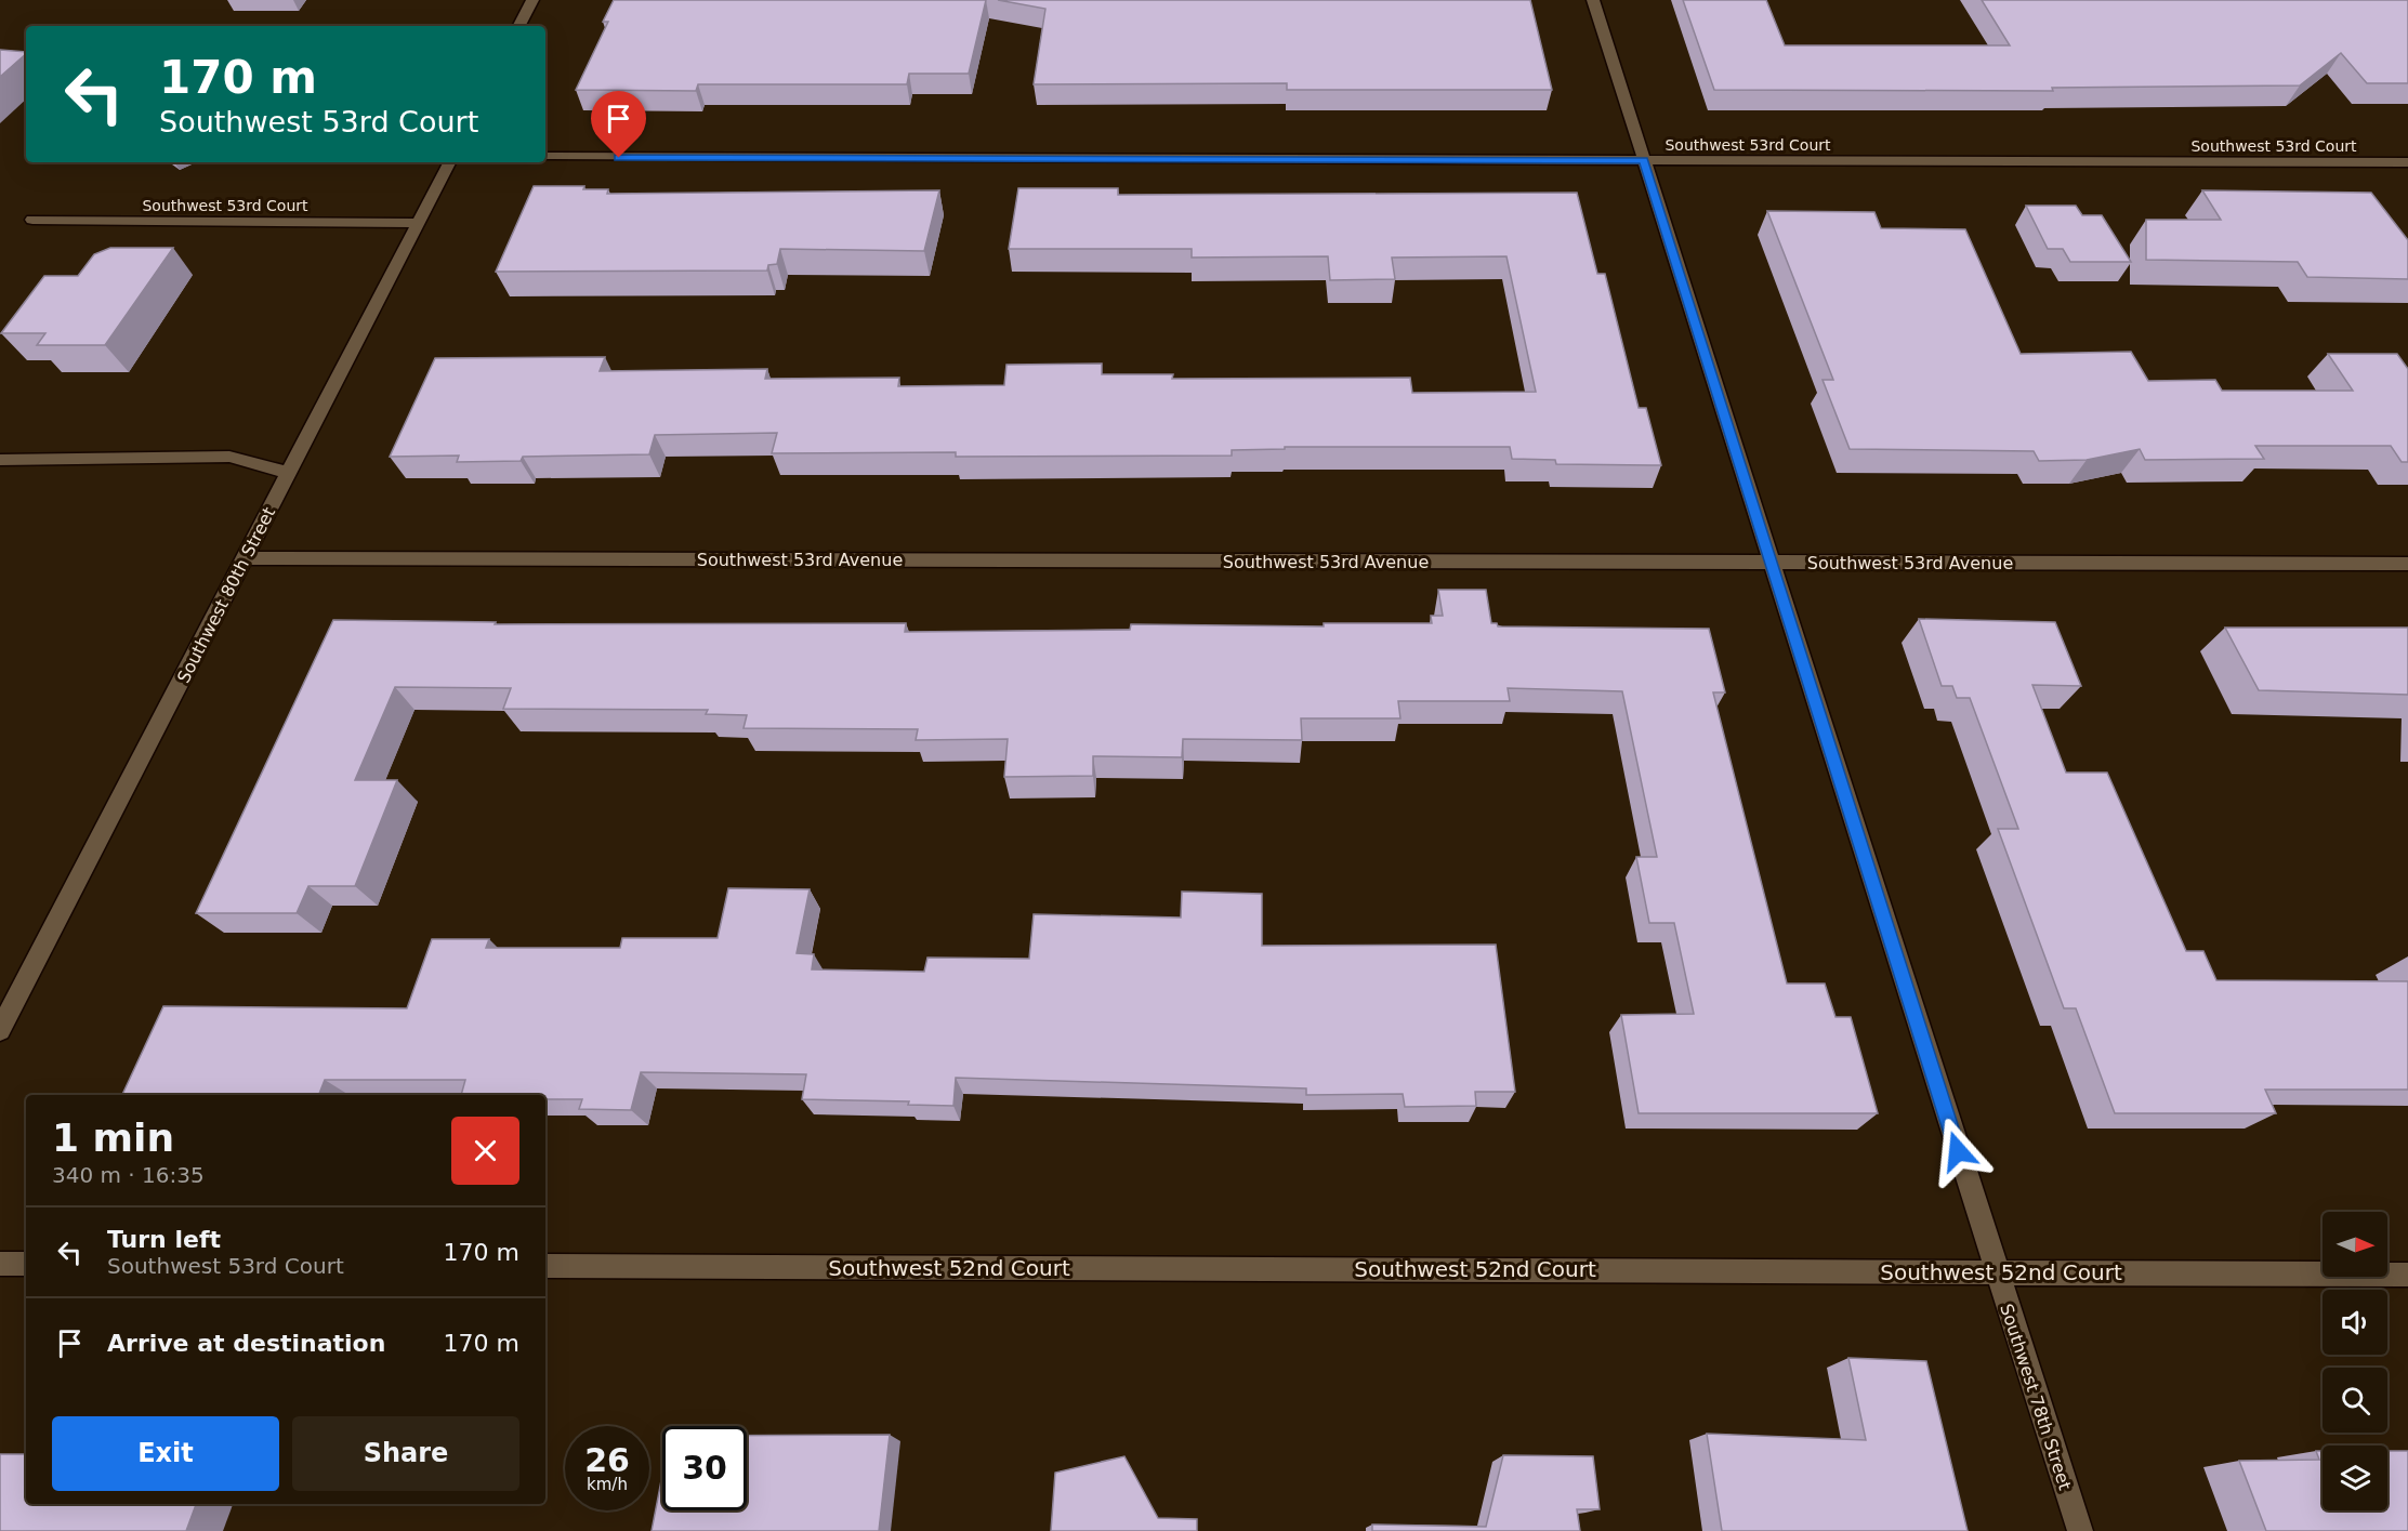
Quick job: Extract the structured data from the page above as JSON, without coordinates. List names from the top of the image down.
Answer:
{
  "streets": {
    "street": [
      "Southwest 53rd Court",
      "Southwest 53rd Avenue",
      "Southwest 80th Street",
      "Southwest 52nd Court",
      "Southwest 78th Street"
    ]
  },
  "crossings": [
    ["Southwest 53rd Court", "Southwest 80th Street"],
    ["Southwest 53rd Court", "Southwest 78th Street"],
    ["Southwest 53rd Avenue", "Southwest 80th Street"],
    ["Southwest 53rd Avenue", "Southwest 78th Street"],
    ["Southwest 52nd Court", "Southwest 78th Street"]
  ],
  "north": "right",
  "page": {
    "turn": ["170 m", "Southwest 53rd Court"],
    "heading": ["1 min", "340 m · 16:35"],
    "list": [
      {
        "name": "Turn left",
        "note": "Southwest 53rd Court",
        "value": "170 m"
      },
      {
        "name": "Arrive at destination",
        "value": "170 m"
      }
    ],
    "buttons": ["Exit", "Share"],
    "speed": "26 km/h",
    "limit": "30"
  }
}
